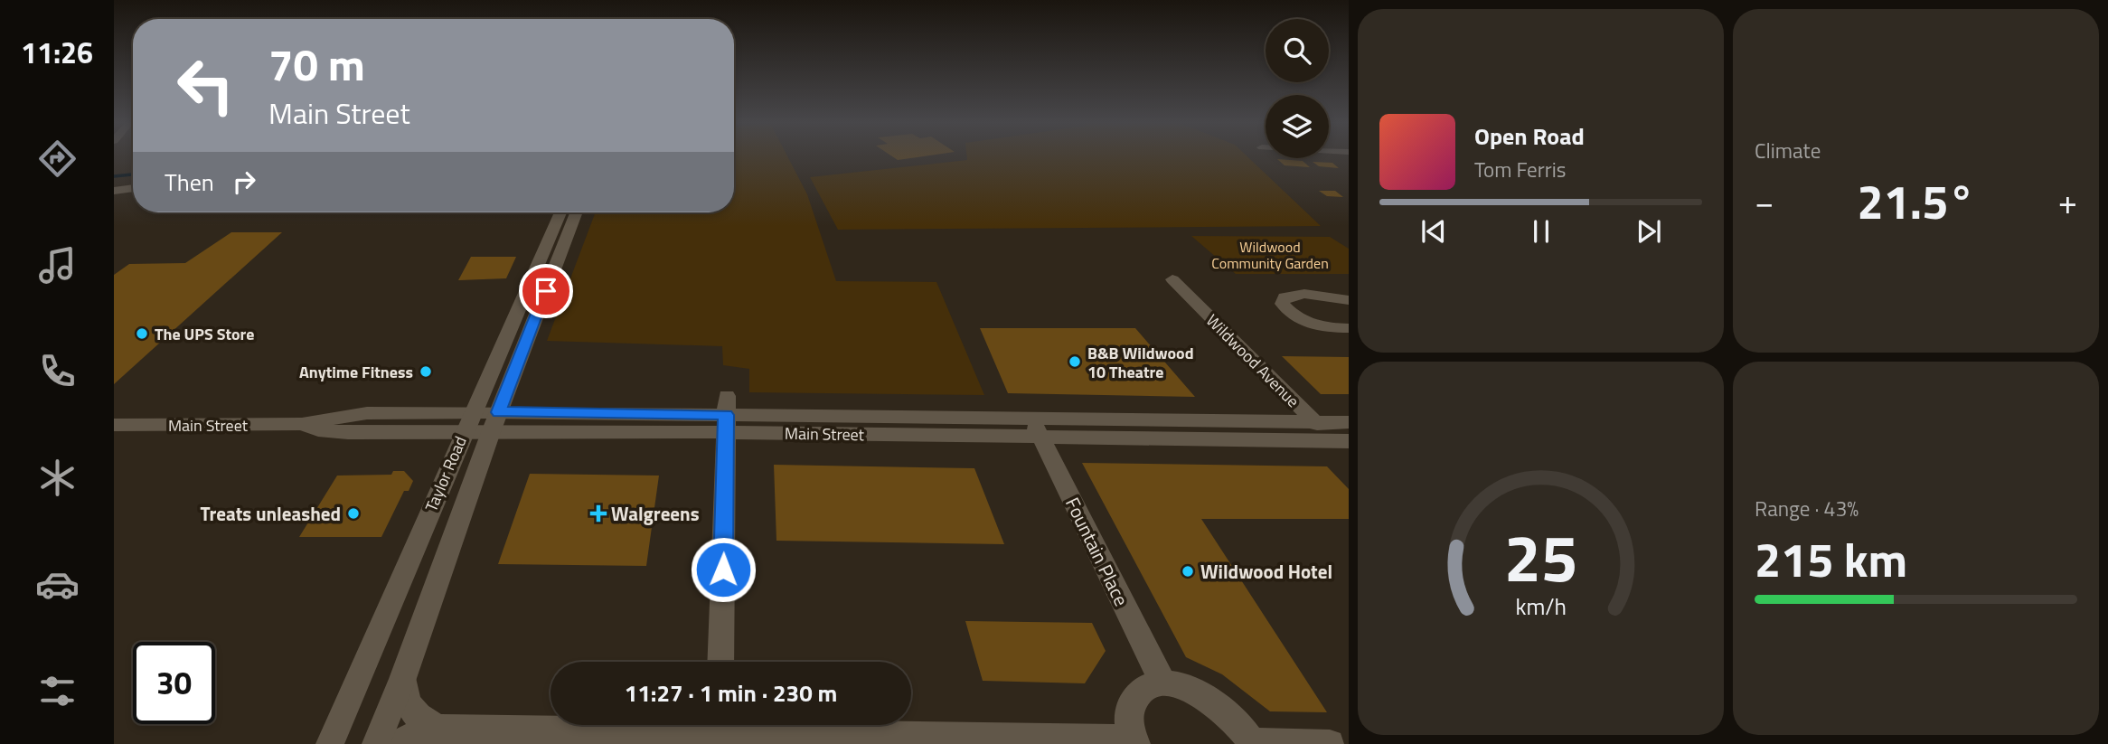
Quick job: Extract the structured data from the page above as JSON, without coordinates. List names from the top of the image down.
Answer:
{
  "streets": {
    "street": [
      "Wildwood Avenue",
      "Main Street",
      "Taylor Road",
      "Fountain Place"
    ]
  },
  "crossings": [
    ["Wildwood Avenue", "Main Street"],
    ["Main Street", "Taylor Road"],
    ["Main Street", "Fountain Place"]
  ],
  "parks": ["Wildwood Community Garden"],
  "places": {
    "other": [
      "The UPS Store",
      "B&B Wildwood 10 Theatre",
      "Anytime Fitness",
      "Treats unleashed",
      "Wildwood Hotel"
    ],
    "health": ["Walgreens"]
  },
  "page": {
    "tabs": "11:26",
    "tile": [
      "Climate",
      ["Range · 43%", "215 km"]
    ],
    "turn": ["70 m", "Main Street"],
    "song": ["Open Road", "Tom Ferris"],
    "then": "Then",
    "heat": ["−", "21.5°", "+"],
    "limit": "30",
    "trip": "11:27 · 1 min · 230 m",
    "gauge": ["25", "km/h"]
  }
}
